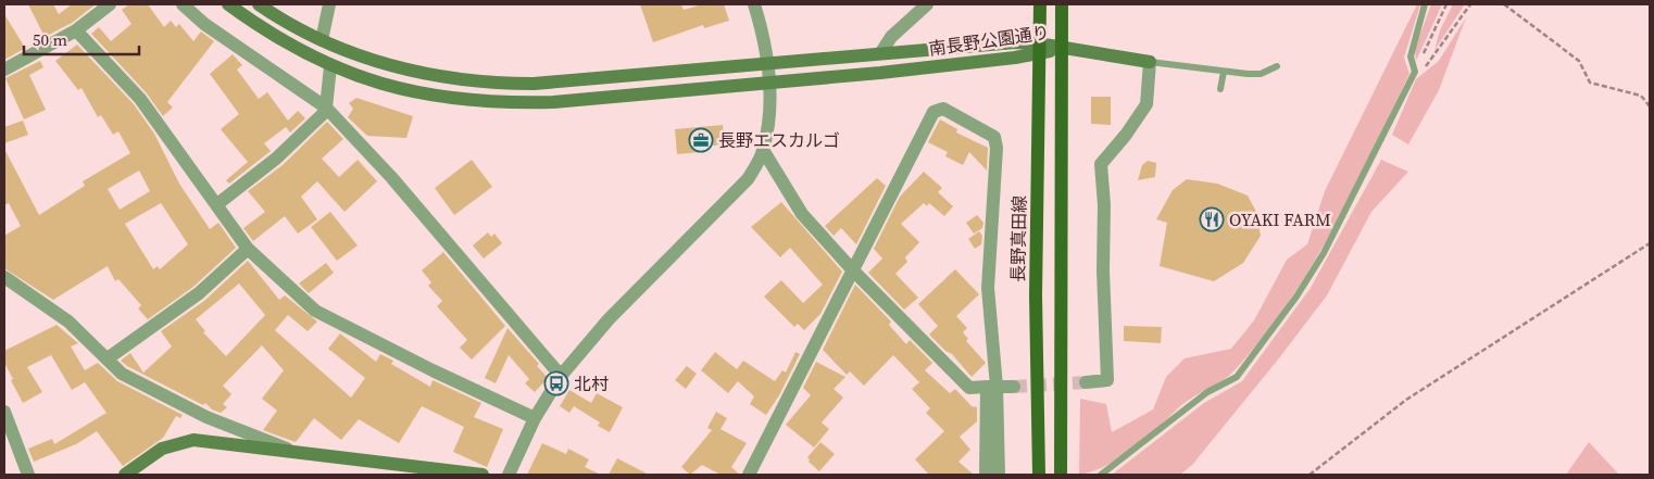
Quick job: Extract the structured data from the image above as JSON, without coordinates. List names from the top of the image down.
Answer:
{
  "streets": {
    "main road": ["長野真田線"],
    "street": ["南長野公園通り"]
  },
  "crossings": [
    ["南長野公園通り", "長野真田線"]
  ],
  "places": {
    "office": ["長野エスカルゴ"],
    "restaurant": ["OYAKI FARM"],
    "bus stop": ["北村"]
  },
  "scale_bar": "50 m"
}
